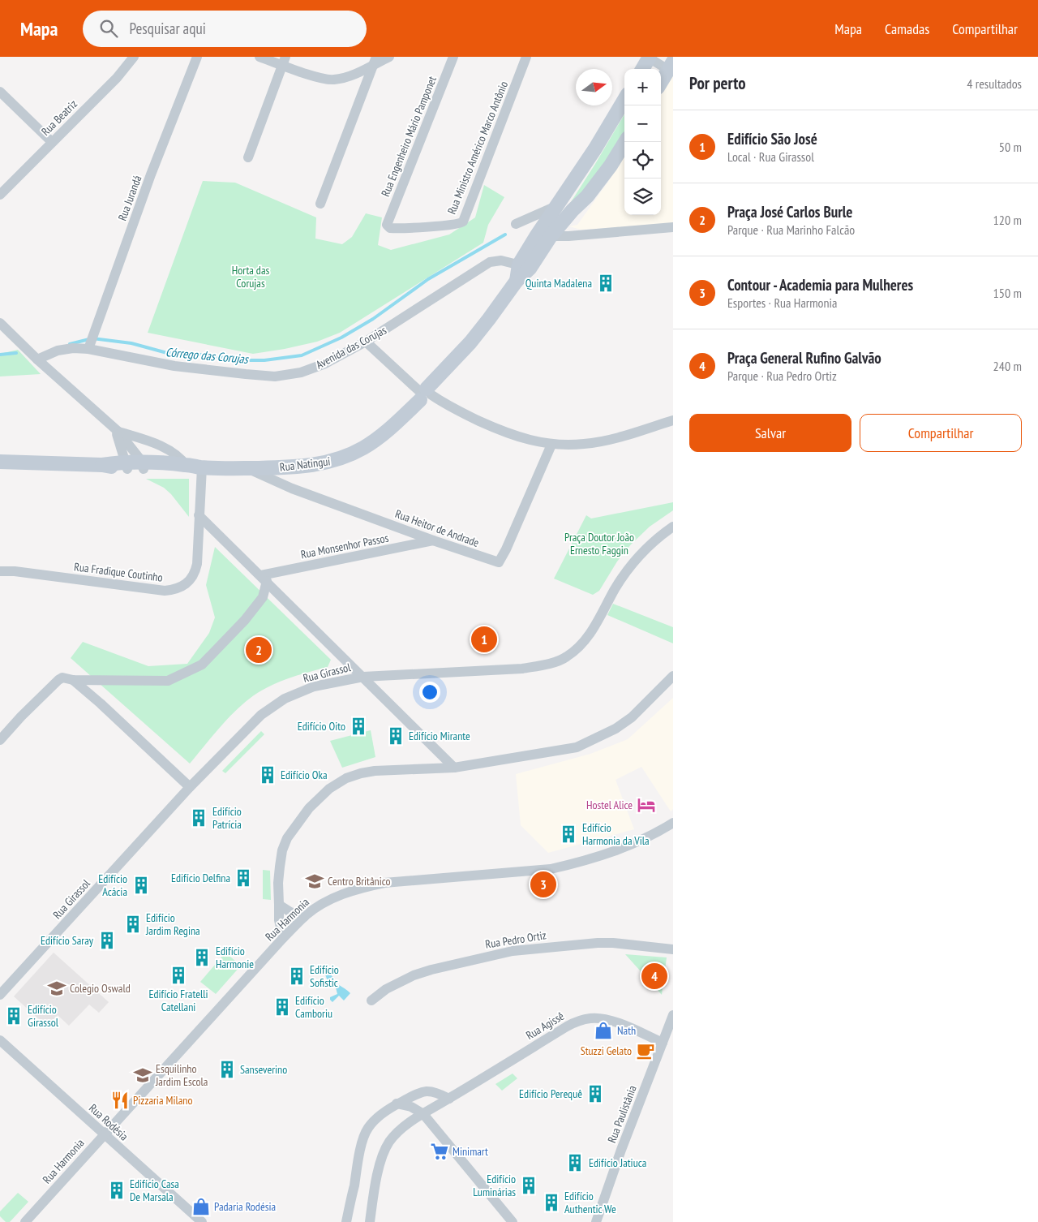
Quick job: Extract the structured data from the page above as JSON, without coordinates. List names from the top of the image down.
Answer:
{
  "streets": {
    "street": [
      "Rua Beatriz",
      "Rua Engenheiro Mário Pamponet",
      "Rua Ministro Américo Marco Antônio",
      "Rua Jurandá",
      "Avenida das Corujas",
      "Rua Natingui",
      "Rua Heitor de Andrade",
      "Rua Monsenhor Passos",
      "Rua Fradique Coutinho",
      "Rua Girassol",
      "Rua Harmonia",
      "Rua Pedro Ortiz",
      "Rua Agissê",
      "Rua Paulistânia",
      "Rua Rodésia"
    ]
  },
  "crossings": [
    ["Rua Engenheiro Mário Pamponet", "Rua Ministro Américo Marco Antônio"],
    ["Rua Jurandá", "Avenida das Corujas"],
    ["Avenida das Corujas", "Rua Natingui"],
    ["Rua Natingui", "Rua Heitor de Andrade"],
    ["Rua Natingui", "Rua Fradique Coutinho"],
    ["Rua Heitor de Andrade", "Rua Monsenhor Passos"],
    ["Rua Harmonia", "Rua Rodésia"],
    ["Rua Agissê", "Rua Paulistânia"]
  ],
  "water": ["Córrego das Corujas"],
  "parks": ["Horta das Corujas", "Praça Doutor João Ernesto Faggin"],
  "places": {
    "building": [
      "Quinta Madalena",
      "Edifício Oito",
      "Edifício Mirante",
      "Edifício Oka",
      "Edifício Patrícia",
      "Edifício Harmonia da Vila",
      "Edifício Delfina",
      "Edifício Acácia",
      "Edifício Jardim Regina",
      "Edifício Saray",
      "Edifício Harmonie",
      "Edifício Fratelli Catellani",
      "Edifício Sofistic",
      "Edifício Camboriu",
      "Edifício Girassol",
      "Sanseverino",
      "Edifício Perequê",
      "Edifício Jatiuca",
      "Edifício Luminárias",
      "Edifício Casa De Marsala",
      "Edifício Authentic We"
    ],
    "hotel": ["Hostel Alice"],
    "school or university": ["Centro Britânico", "Colegio Oswald", "Esquilinho Jardim Escola"],
    "shop": ["Nath", "Padaria Rodésia"],
    "cafe": ["Stuzzi Gelato"],
    "restaurant": ["Pizzaria Milano"],
    "supermarket": ["Minimart"]
  },
  "north": "right",
  "page": {
    "header": "Mapa",
    "search": "Pesquisar aqui",
    "nav": ["Mapa", "Camadas", "Compartilhar"],
    "heading": ["Por perto", "4 resultados"],
    "map_buttons": ["+", "−"],
    "list": [
      {
        "mark": "1",
        "name": "Edifício São José",
        "note": "Local · Rua Girassol",
        "value": "50 m"
      },
      {
        "mark": "2",
        "name": "Praça José Carlos Burle",
        "note": "Parque · Rua Marinho Falcão",
        "value": "120 m"
      },
      {
        "mark": "3",
        "name": "Contour - Academia para Mulheres",
        "note": "Esportes · Rua Harmonia",
        "value": "150 m"
      },
      {
        "mark": "4",
        "name": "Praça General Rufino Galvão",
        "note": "Parque · Rua Pedro Ortiz",
        "value": "240 m"
      }
    ],
    "buttons": ["Salvar", "Compartilhar"],
    "pins": [
      "1",
      "2",
      "3",
      "4"
    ]
  }
}
